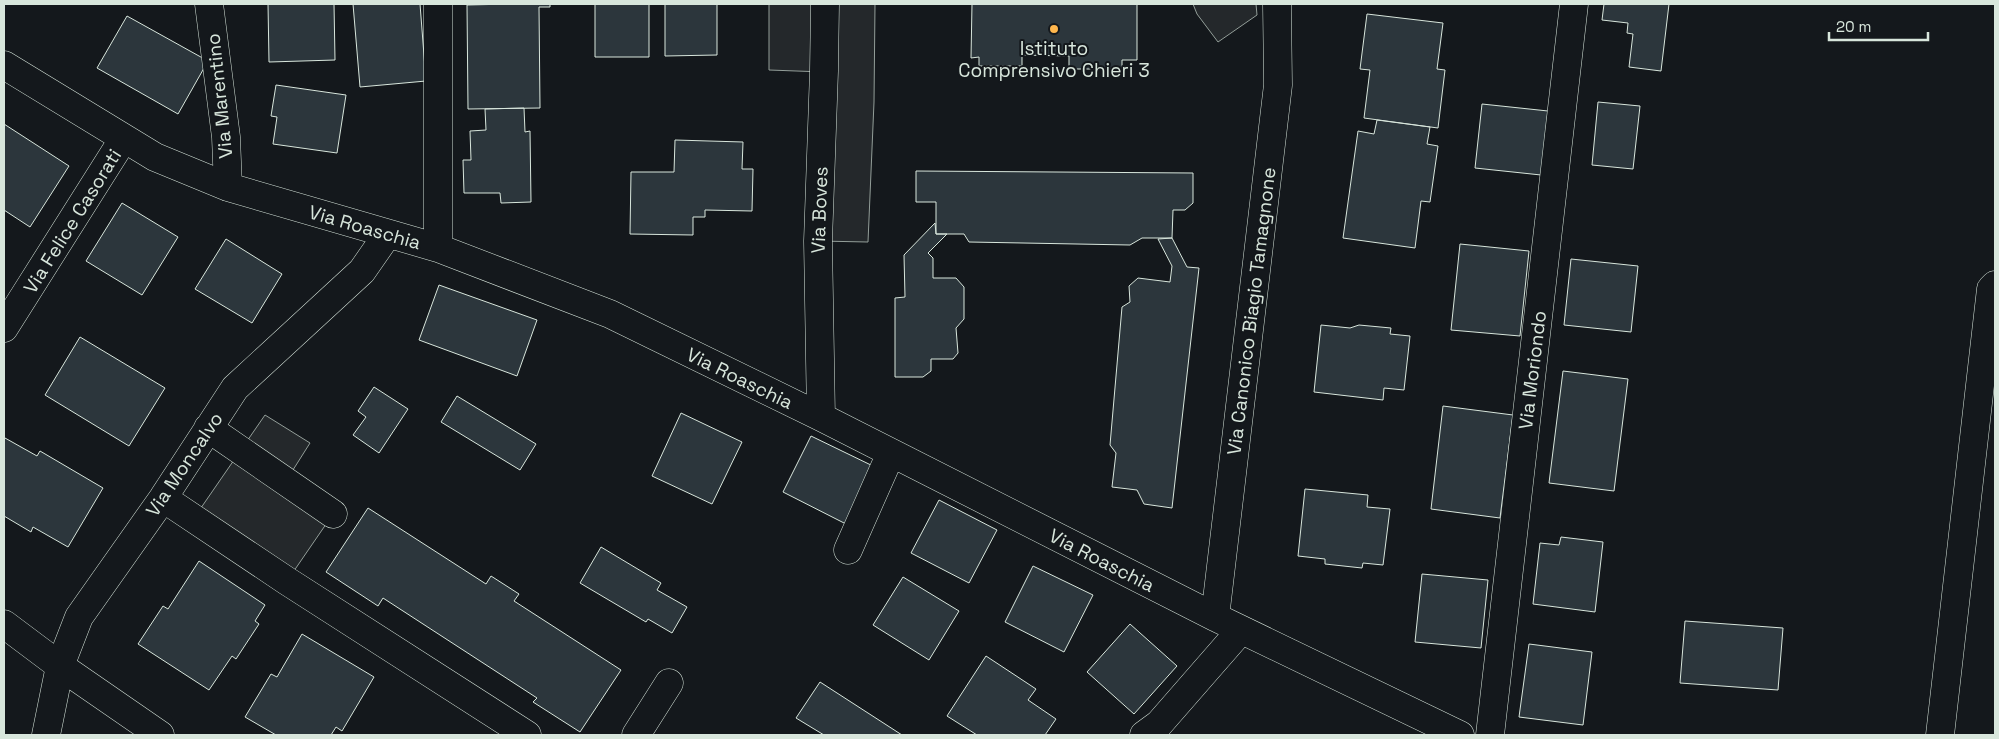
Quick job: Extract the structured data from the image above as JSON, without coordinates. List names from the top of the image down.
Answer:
{
  "streets": {
    "street": [
      "Via Marentino",
      "Via Boves",
      "Via Felice Casorati",
      "Via Roaschia",
      "Via Canonico Biagio Tamagnone",
      "Via Moriondo",
      "Via Moncalvo"
    ]
  },
  "crossings": [
    ["Via Marentino", "Via Roaschia"],
    ["Via Boves", "Via Roaschia"],
    ["Via Felice Casorati", "Via Roaschia"],
    ["Via Roaschia", "Via Canonico Biagio Tamagnone"],
    ["Via Roaschia", "Via Moncalvo"]
  ],
  "places": ["Istituto Comprensivo Chieri 3"],
  "scale_bar": "20 m"
}
